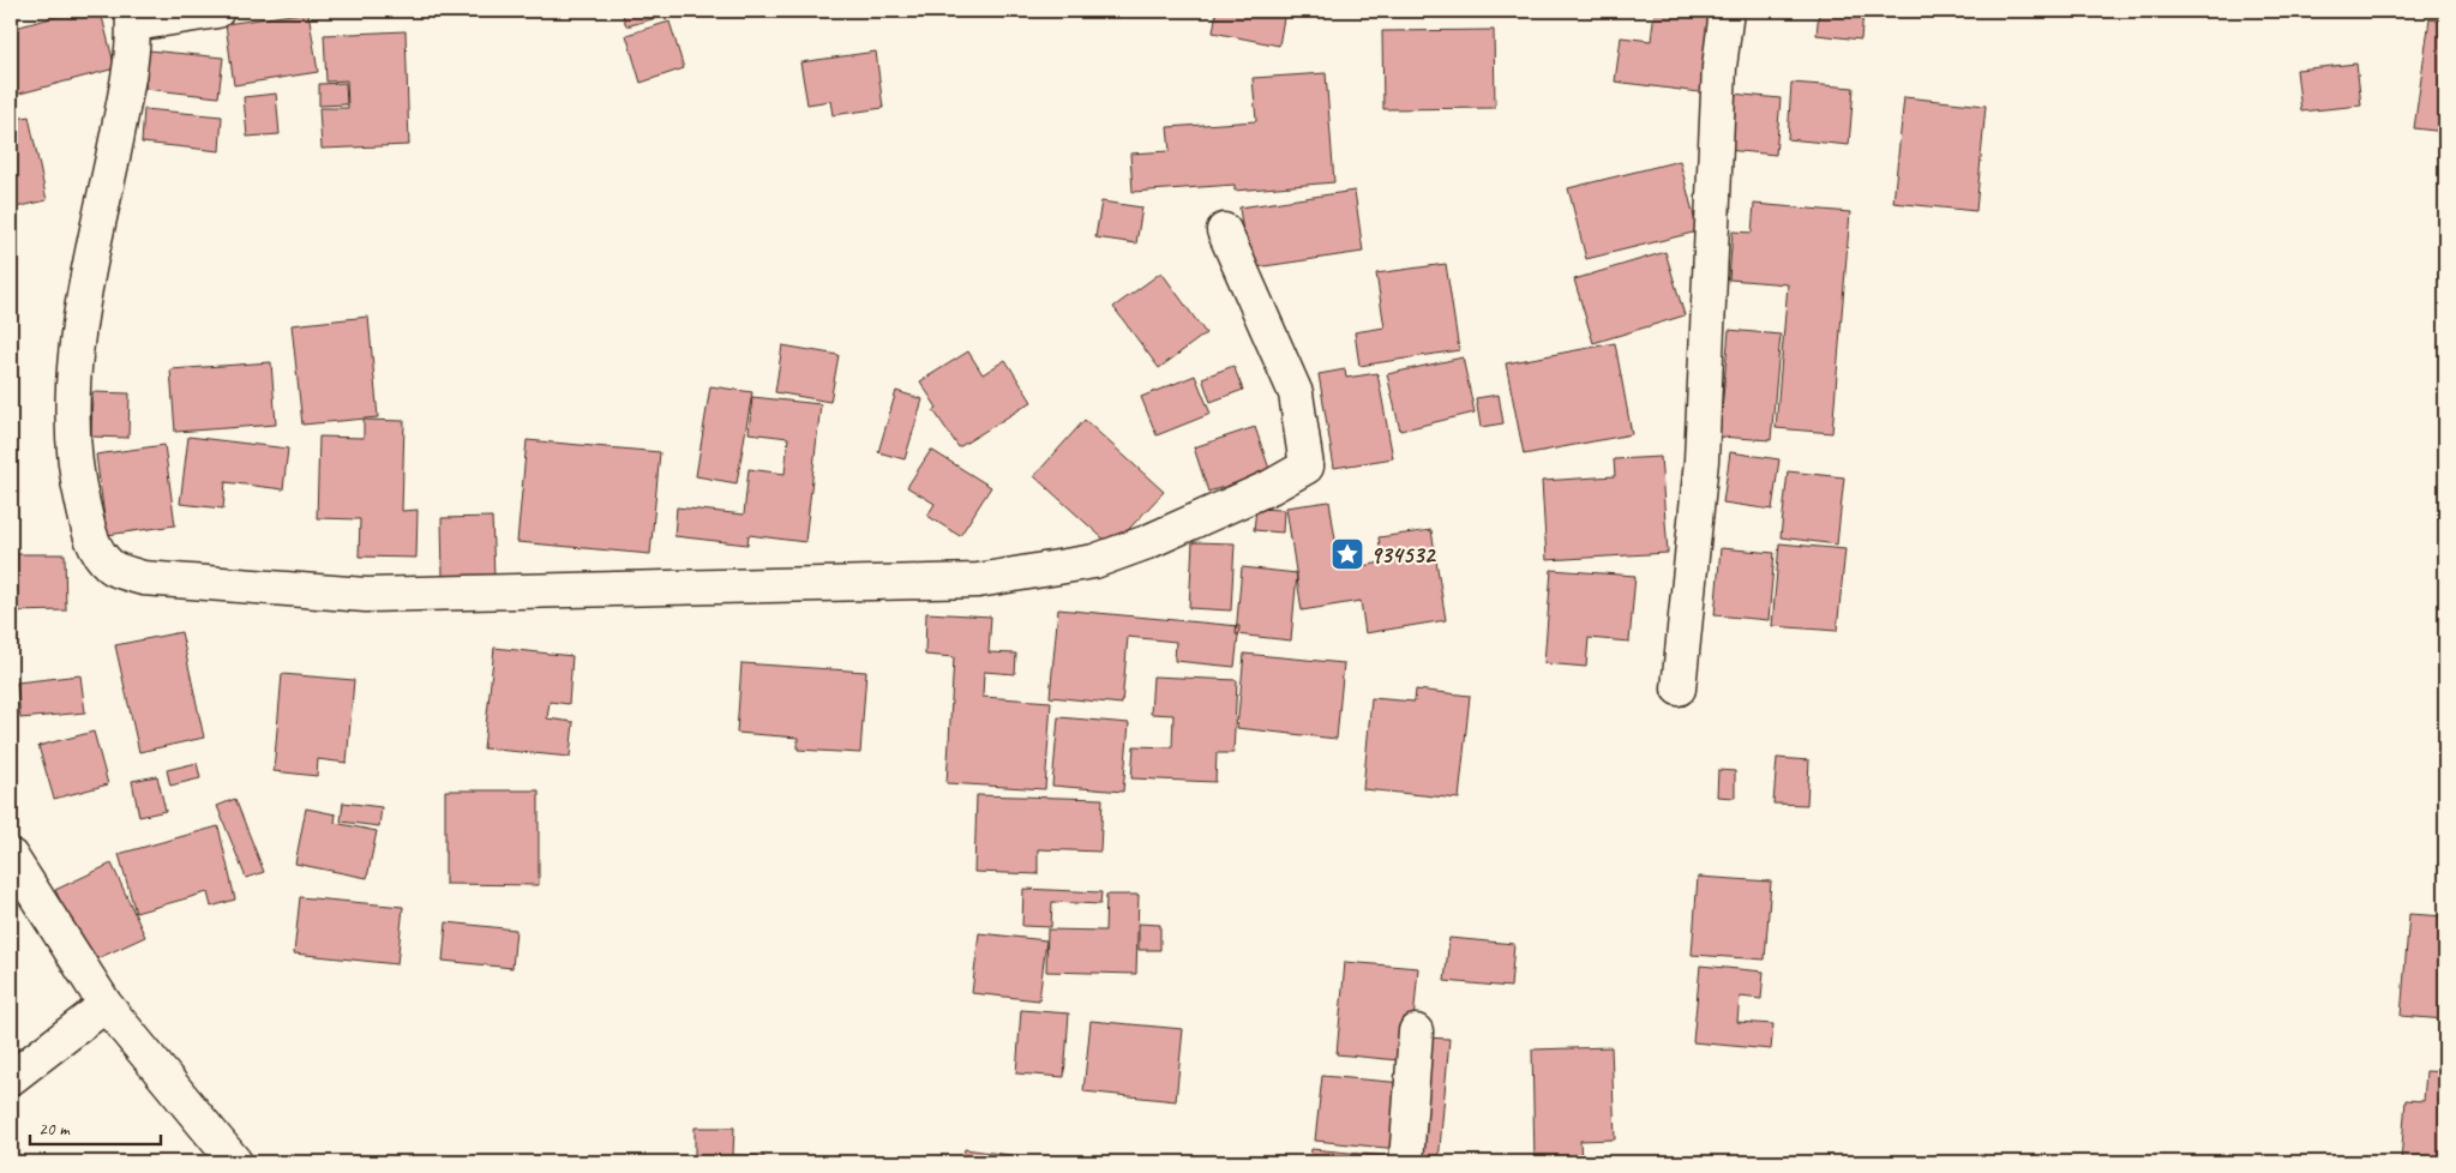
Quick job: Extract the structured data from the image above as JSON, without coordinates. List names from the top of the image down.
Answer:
{
  "places": {
    "place": ["934532"]
  },
  "scale_bar": "20 m"
}
